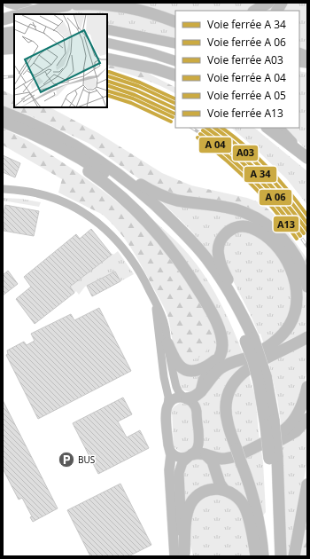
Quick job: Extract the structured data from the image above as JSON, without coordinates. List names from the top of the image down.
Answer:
{
  "places": {
    "parking": ["BUS"]
  },
  "lines": ["rail line A03", "rail line A13"],
  "legend": [
    "Voie ferrée A 34",
    "Voie ferrée A 06",
    "Voie ferrée A03",
    "Voie ferrée A 04",
    "Voie ferrée A 05",
    "Voie ferrée A13"
  ]
}
